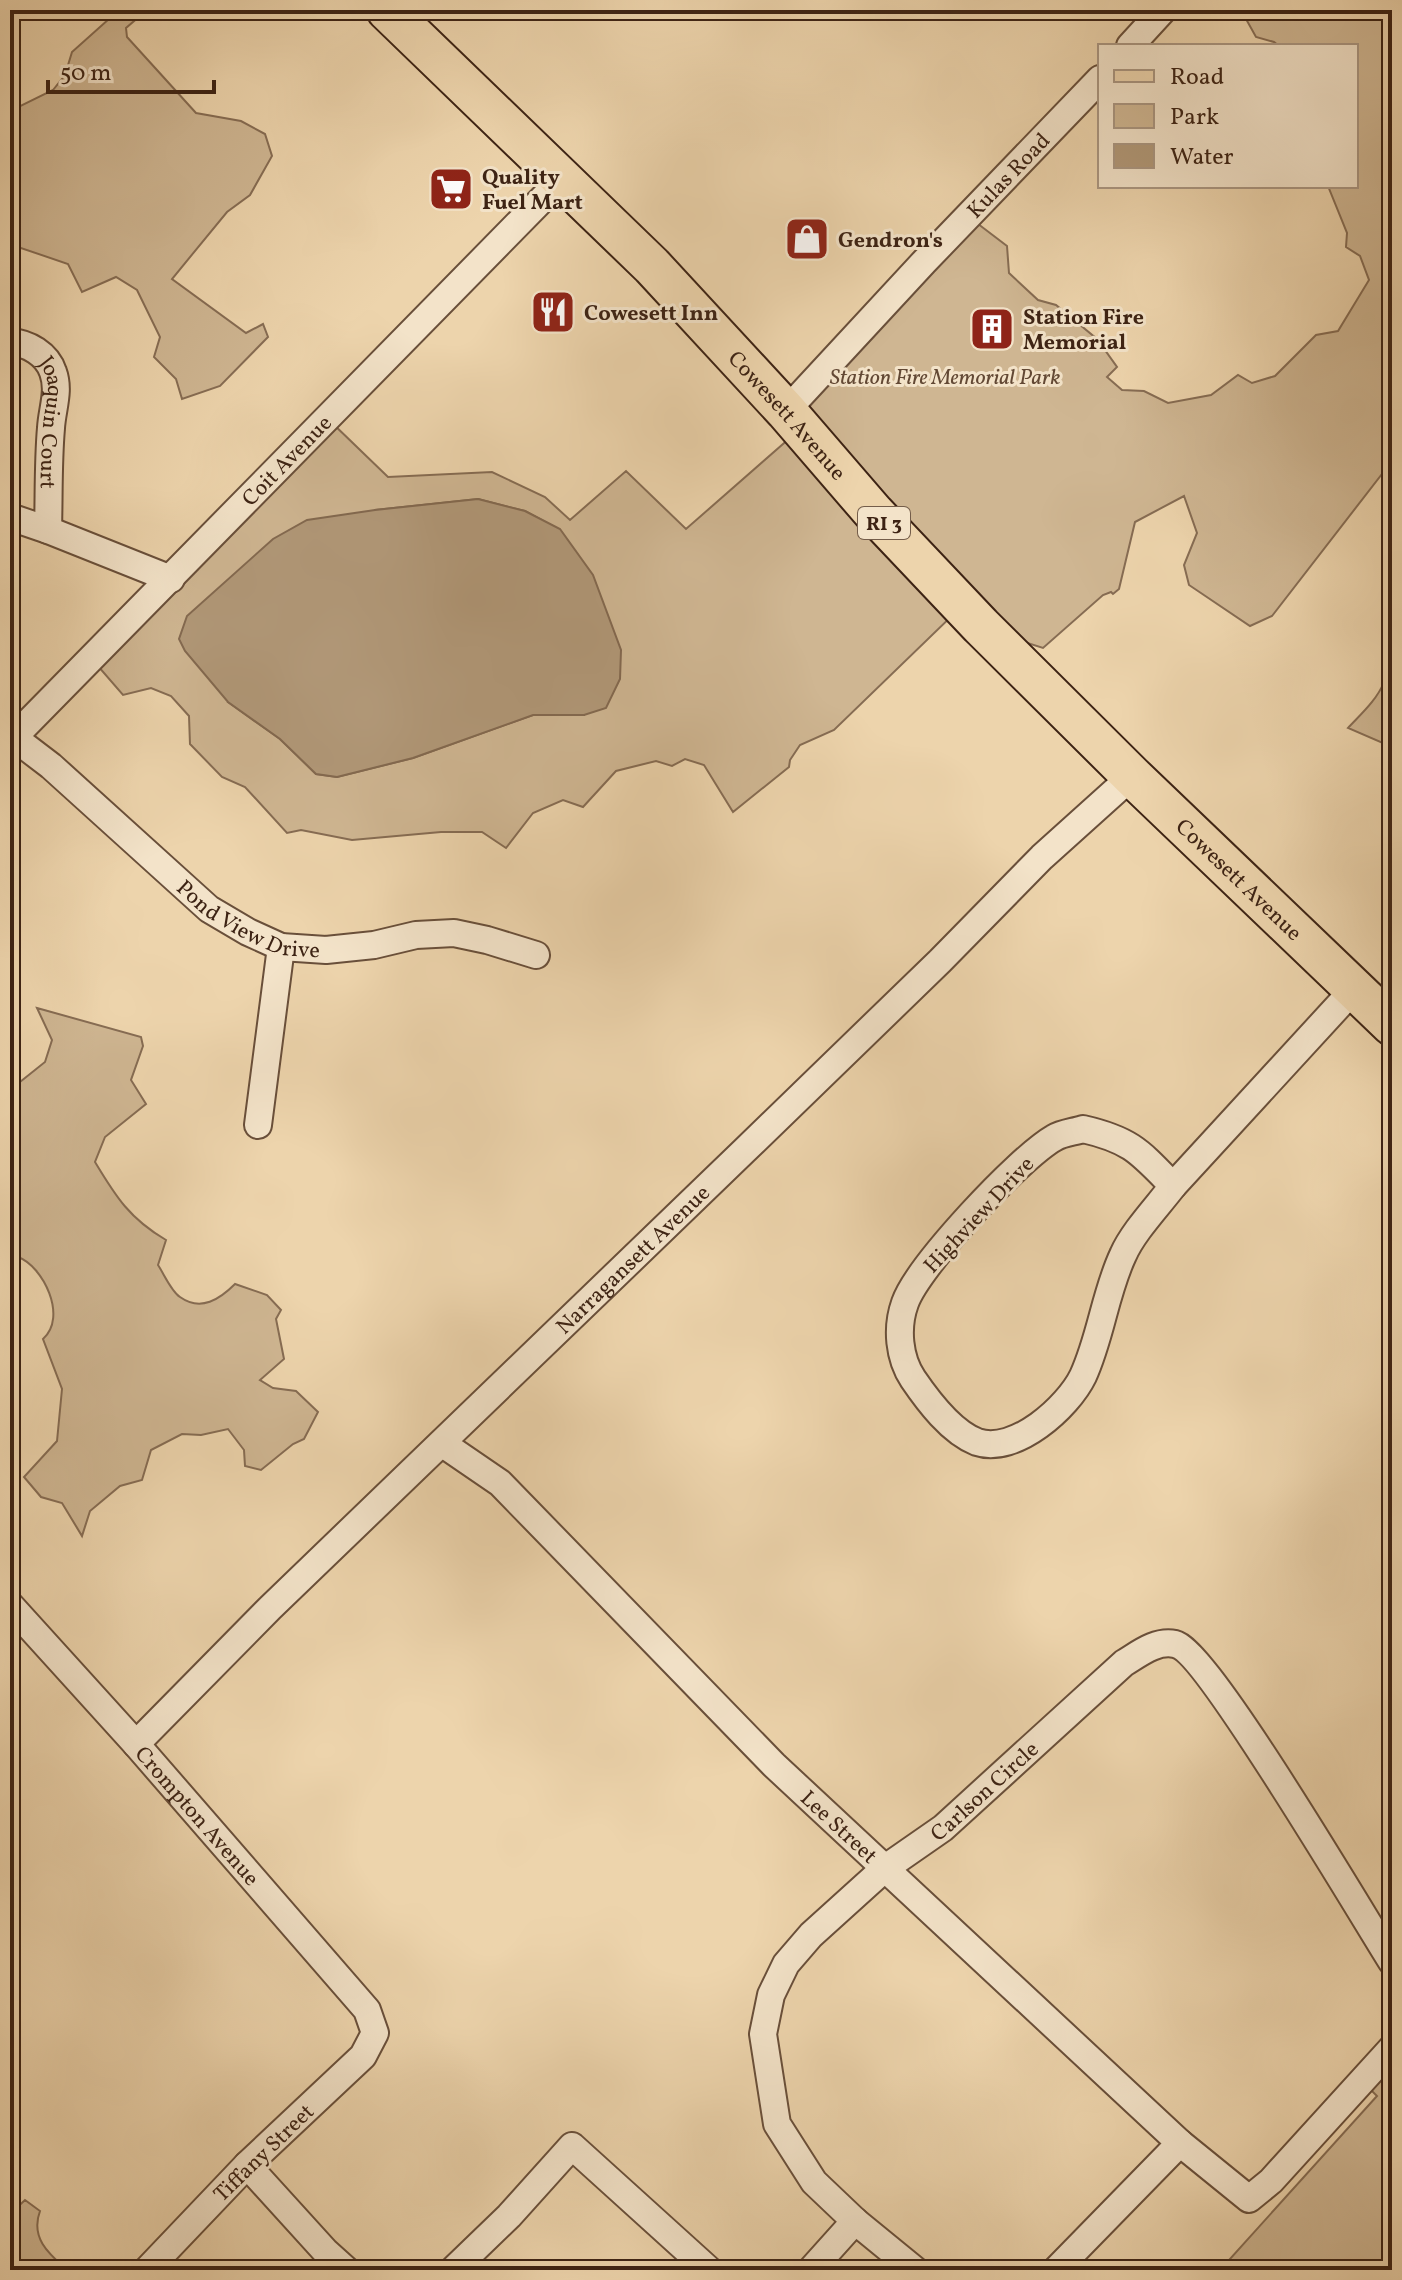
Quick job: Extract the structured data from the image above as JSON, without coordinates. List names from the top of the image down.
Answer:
{
  "streets": {
    "main road": ["Cowesett Avenue", "RI 3"],
    "street": [
      "Kulas Road",
      "Joaquin Court",
      "Coit Avenue",
      "Pond View Drive",
      "Highview Drive",
      "Narragansett Avenue",
      "Carlson Circle",
      "Crompton Avenue",
      "Lee Street",
      "Tiffany Street"
    ]
  },
  "crossings": [
    ["Kulas Road", "Cowesett Avenue"],
    ["Cowesett Avenue", "Coit Avenue"],
    ["Cowesett Avenue", "Highview Drive"],
    ["Cowesett Avenue", "Narragansett Avenue"],
    ["Joaquin Court", "Coit Avenue"],
    ["Coit Avenue", "Pond View Drive"],
    ["Narragansett Avenue", "Crompton Avenue"],
    ["Narragansett Avenue", "Lee Street"],
    ["Carlson Circle", "Lee Street"],
    ["Crompton Avenue", "Tiffany Street"]
  ],
  "parks": ["Station Fire Memorial Park"],
  "places": {
    "supermarket": ["Quality Fuel Mart"],
    "shop": ["Gendron's"],
    "restaurant": ["Cowesett Inn"],
    "building": ["Station Fire Memorial"]
  },
  "legend": ["Road", "Park", "Water"],
  "scale_bar": "50 m"
}
